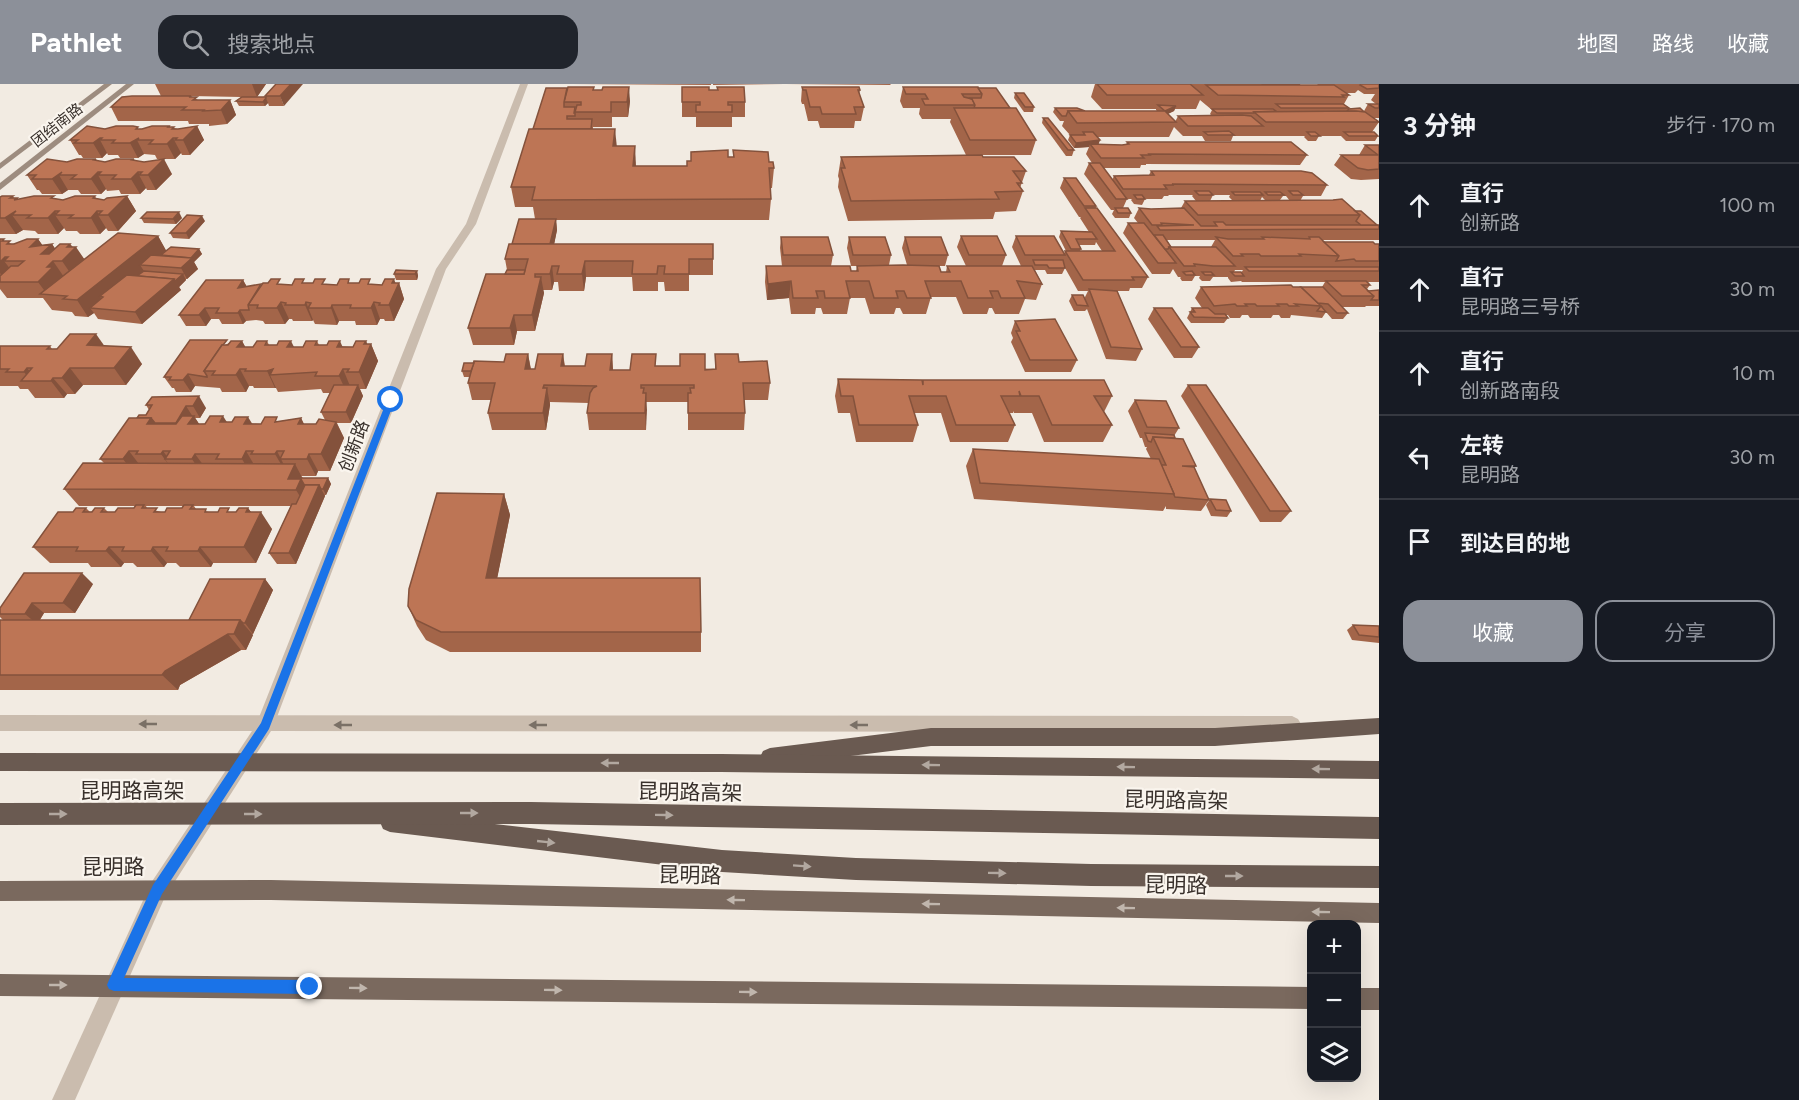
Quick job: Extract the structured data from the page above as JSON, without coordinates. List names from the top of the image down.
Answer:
{
  "streets": {
    "highway": ["昆明路高架"],
    "main road": ["团结南路", "昆明路"],
    "street": ["创新路"]
  },
  "crossings": [
    ["创新路", "昆明路"]
  ],
  "page": {
    "header": "Pathlet",
    "search": "搜索地点",
    "nav": ["地图", "路线", "收藏"],
    "heading": ["3 分钟", "步行 · 170 m"],
    "list": [
      ["直行", "创新路", "100 m"],
      ["直行", "昆明路三号桥", "30 m"],
      ["直行", "创新路南段", "10 m"],
      ["左转", "昆明路", "30 m"],
      "到达目的地"
    ],
    "buttons": ["收藏", "分享"],
    "map_buttons": ["+", "−"]
  }
}
